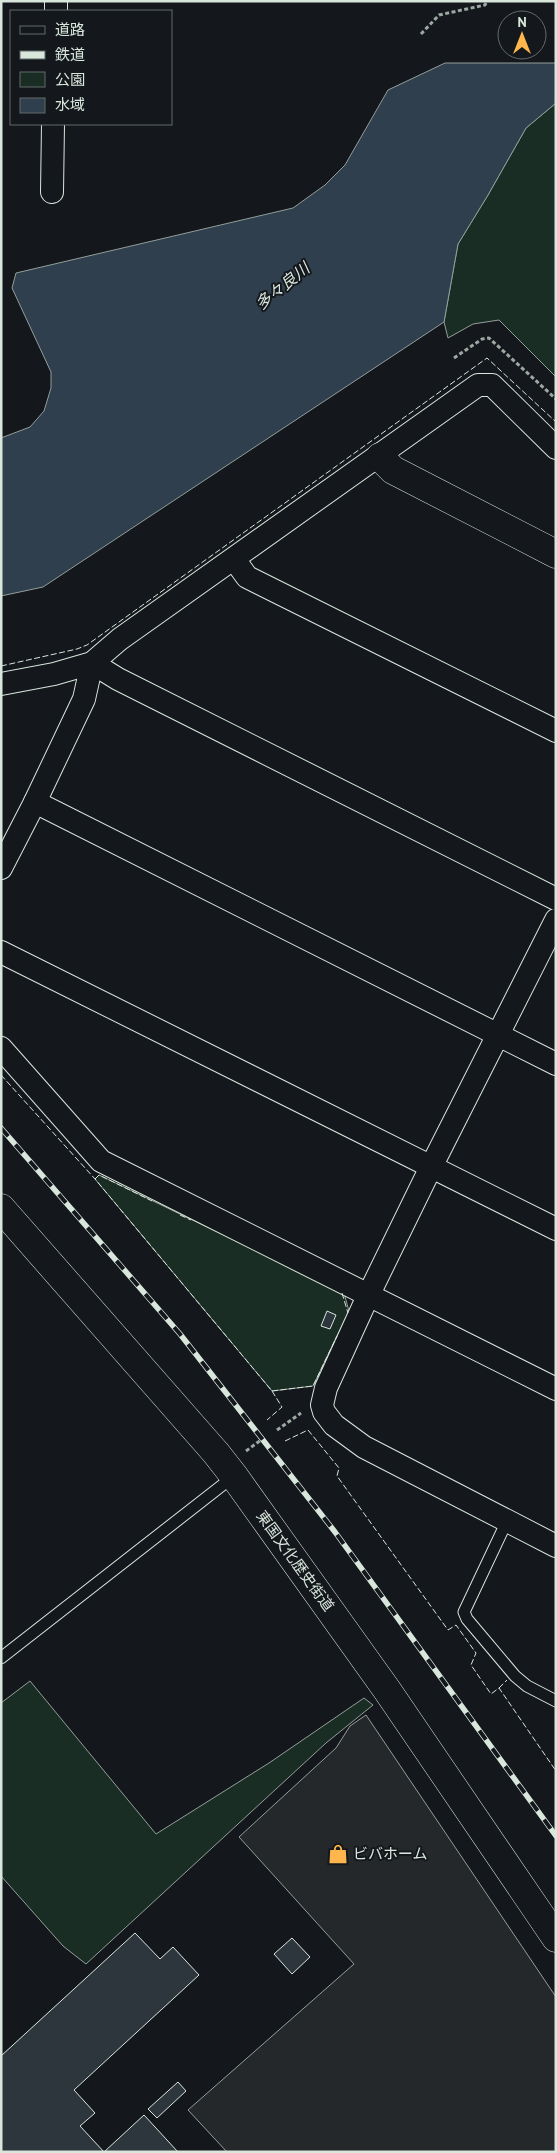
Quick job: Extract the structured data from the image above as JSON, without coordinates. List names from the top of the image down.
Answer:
{
  "streets": {
    "main road": ["東国文化歴史街道"]
  },
  "water": ["多々良川"],
  "places": {
    "shop": ["ビバホーム"]
  },
  "legend": [
    "道路",
    "鉄道",
    "公園",
    "水域"
  ],
  "north": "top"
}
